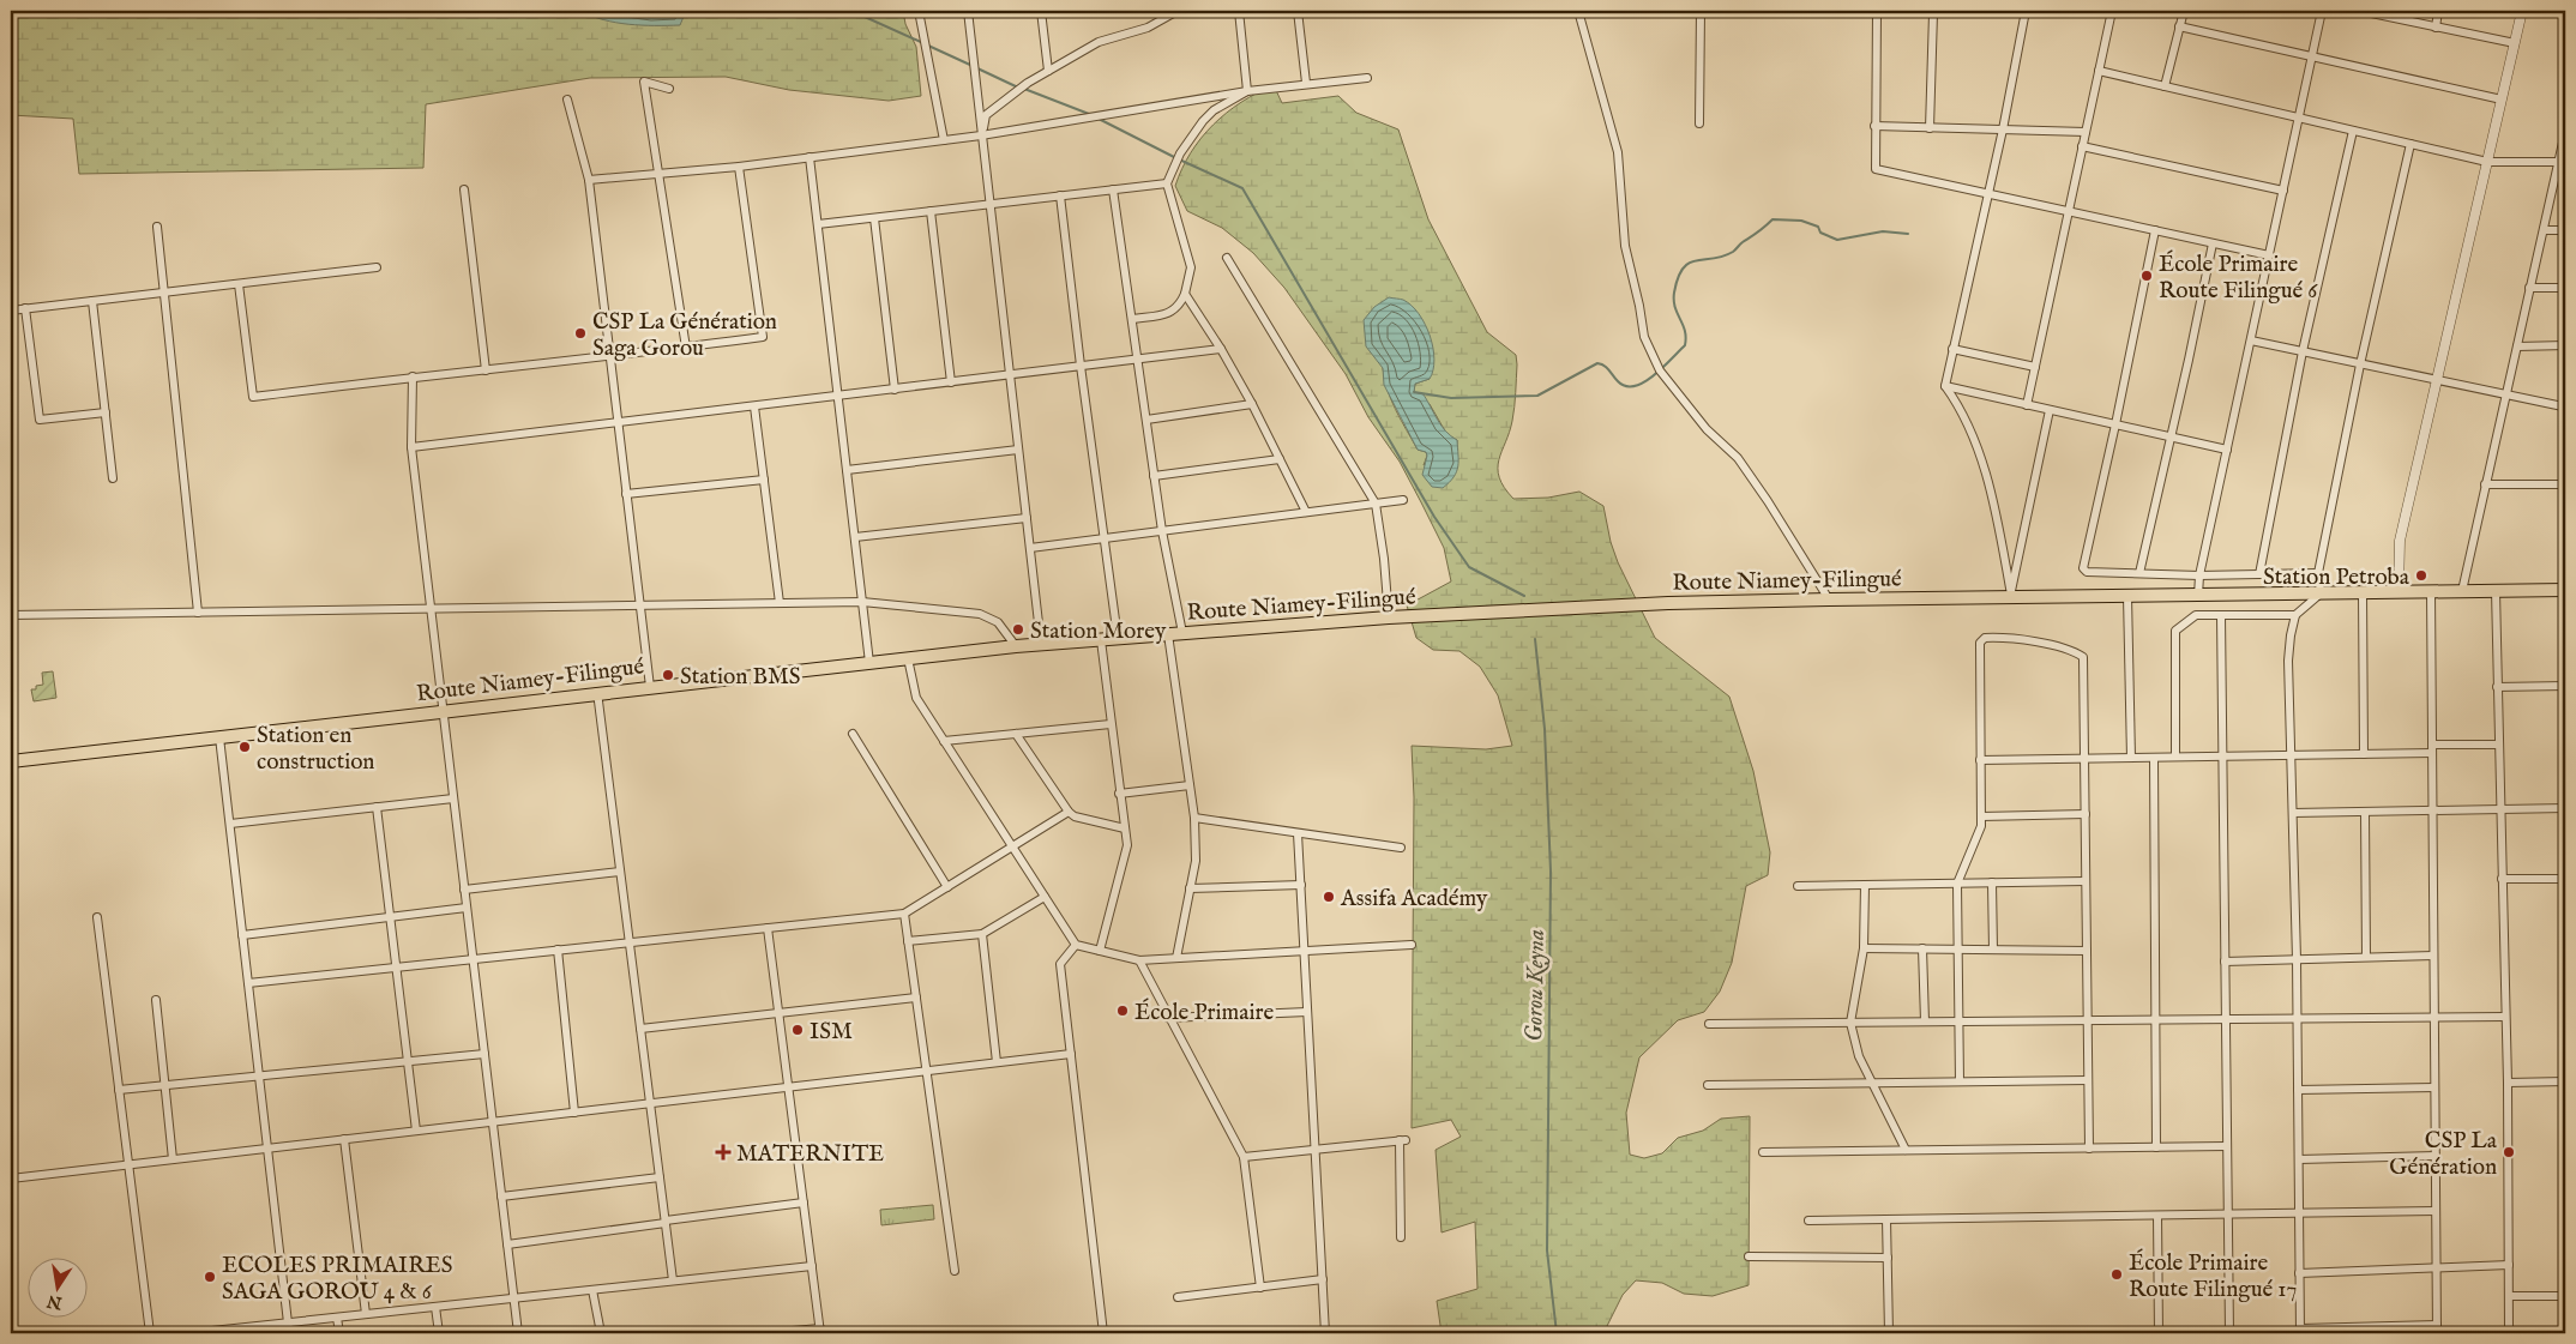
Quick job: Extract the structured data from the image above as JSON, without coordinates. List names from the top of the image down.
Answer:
{
  "streets": {
    "main road": ["Route Niamey-Filingué"]
  },
  "water": ["Gorou Keyna"],
  "places": {
    "other": [
      "École Primaire Route Filingué 6",
      "CSP La Génération Saga Gorou",
      "Station Petroba",
      "Station Morey",
      "Station BMS",
      "Station en construction",
      "Assifa Académy",
      "École Primaire",
      "ISM",
      "CSP La Génération",
      "École Primaire Route Filingué 17",
      "ECOLES PRIMAIRES SAGA GOROU 4 & 6"
    ],
    "health": ["MATERNITE"]
  },
  "north": "bottom"
}
